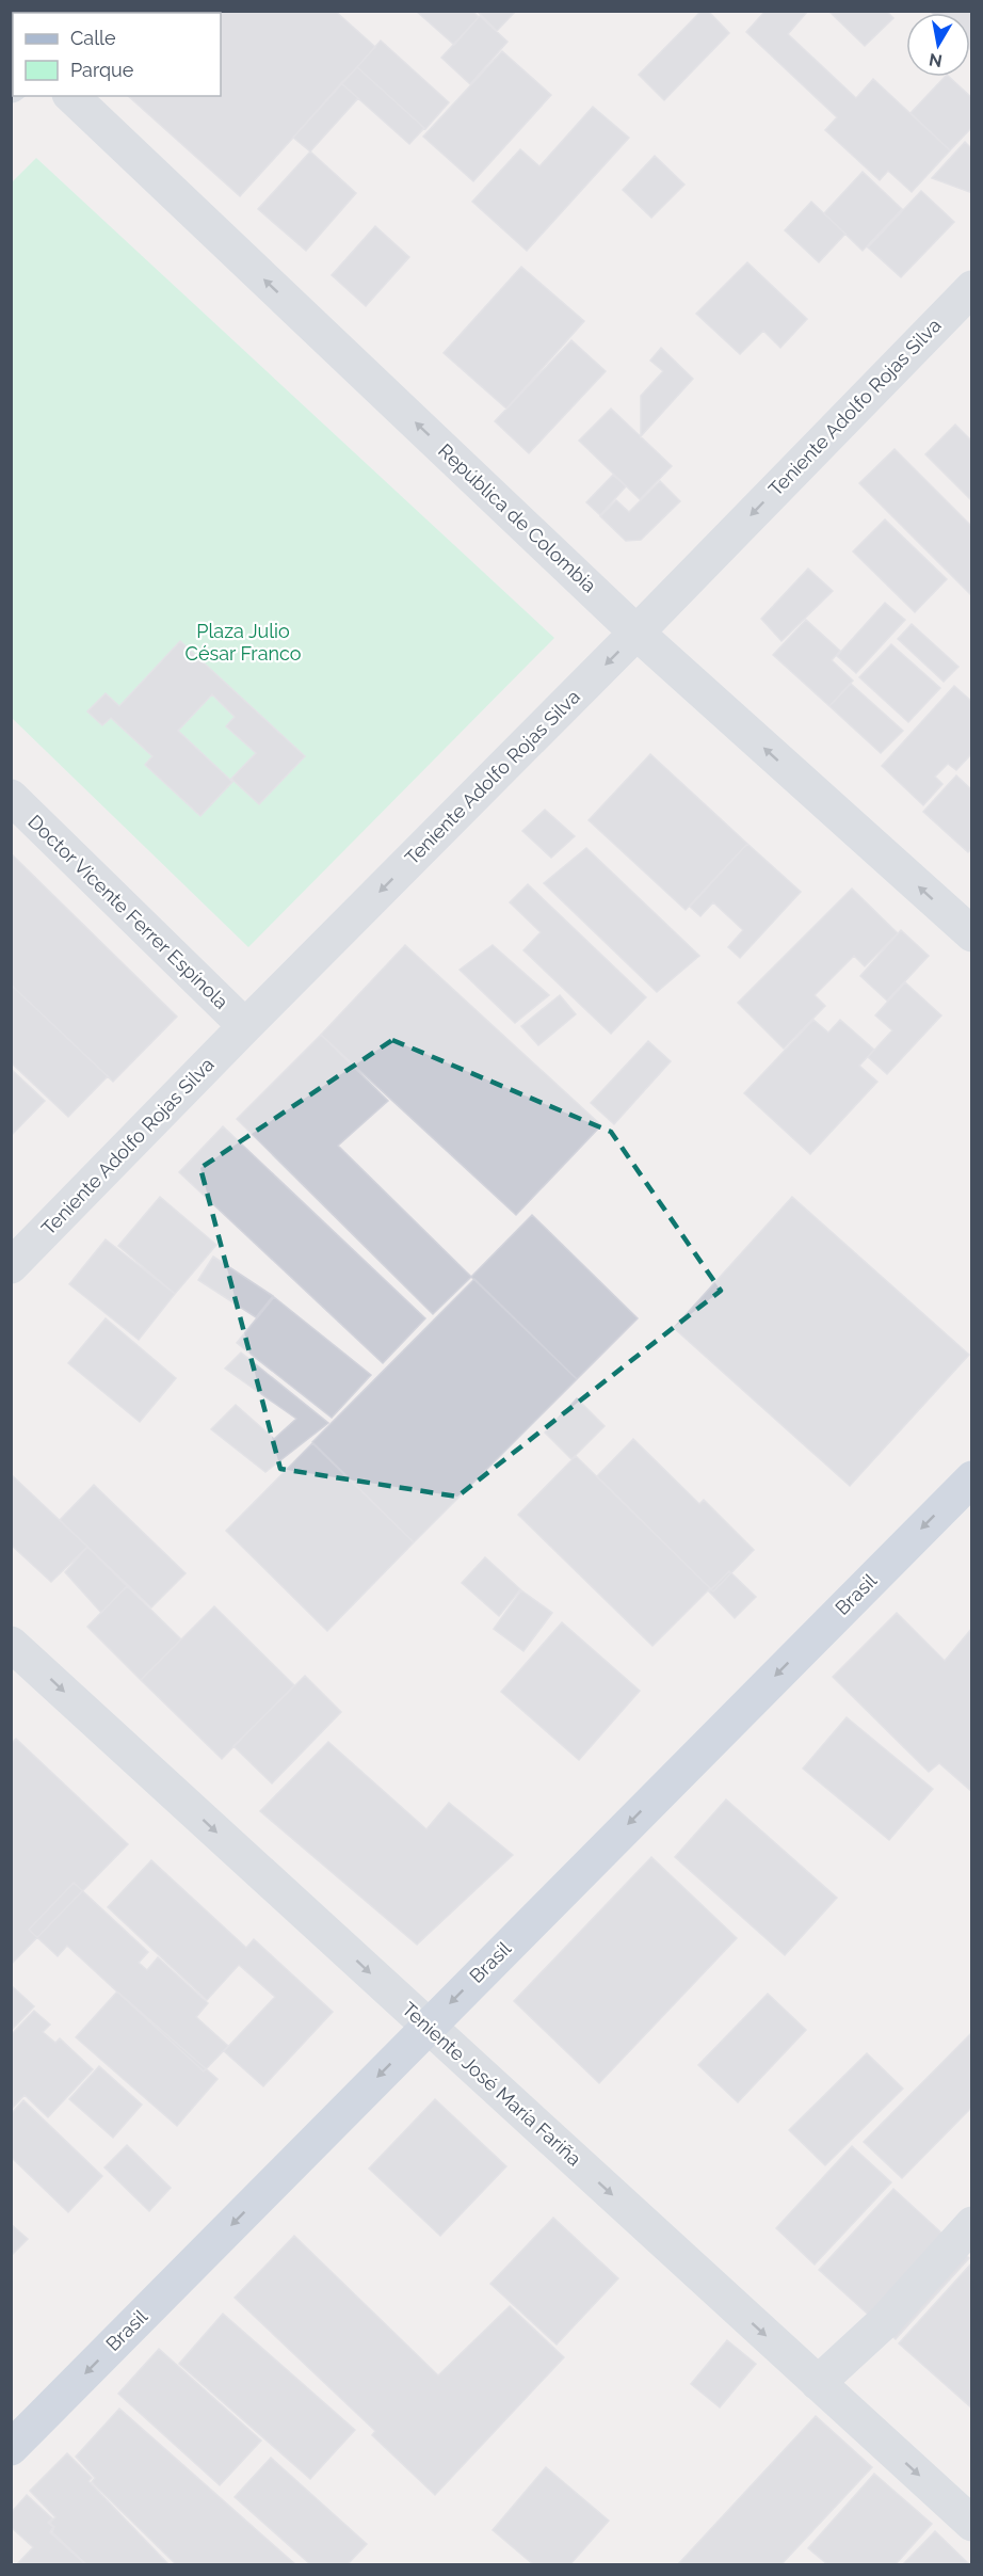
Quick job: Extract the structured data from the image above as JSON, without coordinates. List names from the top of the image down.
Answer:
{
  "streets": {
    "main road": ["Brasil"],
    "street": [
      "Teniente Adolfo Rojas Silva",
      "República de Colombia",
      "Doctor Vicente Ferrer Espínola",
      "Teniente José María Fariña"
    ]
  },
  "crossings": [
    ["Teniente Adolfo Rojas Silva", "República de Colombia"],
    ["Teniente Adolfo Rojas Silva", "Doctor Vicente Ferrer Espínola"],
    ["Brasil", "Teniente José María Fariña"]
  ],
  "one_way": [
    "Teniente Adolfo Rojas Silva",
    "República de Colombia",
    "Brasil",
    "Teniente José María Fariña"
  ],
  "parks": ["Plaza Julio César Franco"],
  "legend": ["Calle", "Parque"],
  "north": "bottom"
}
